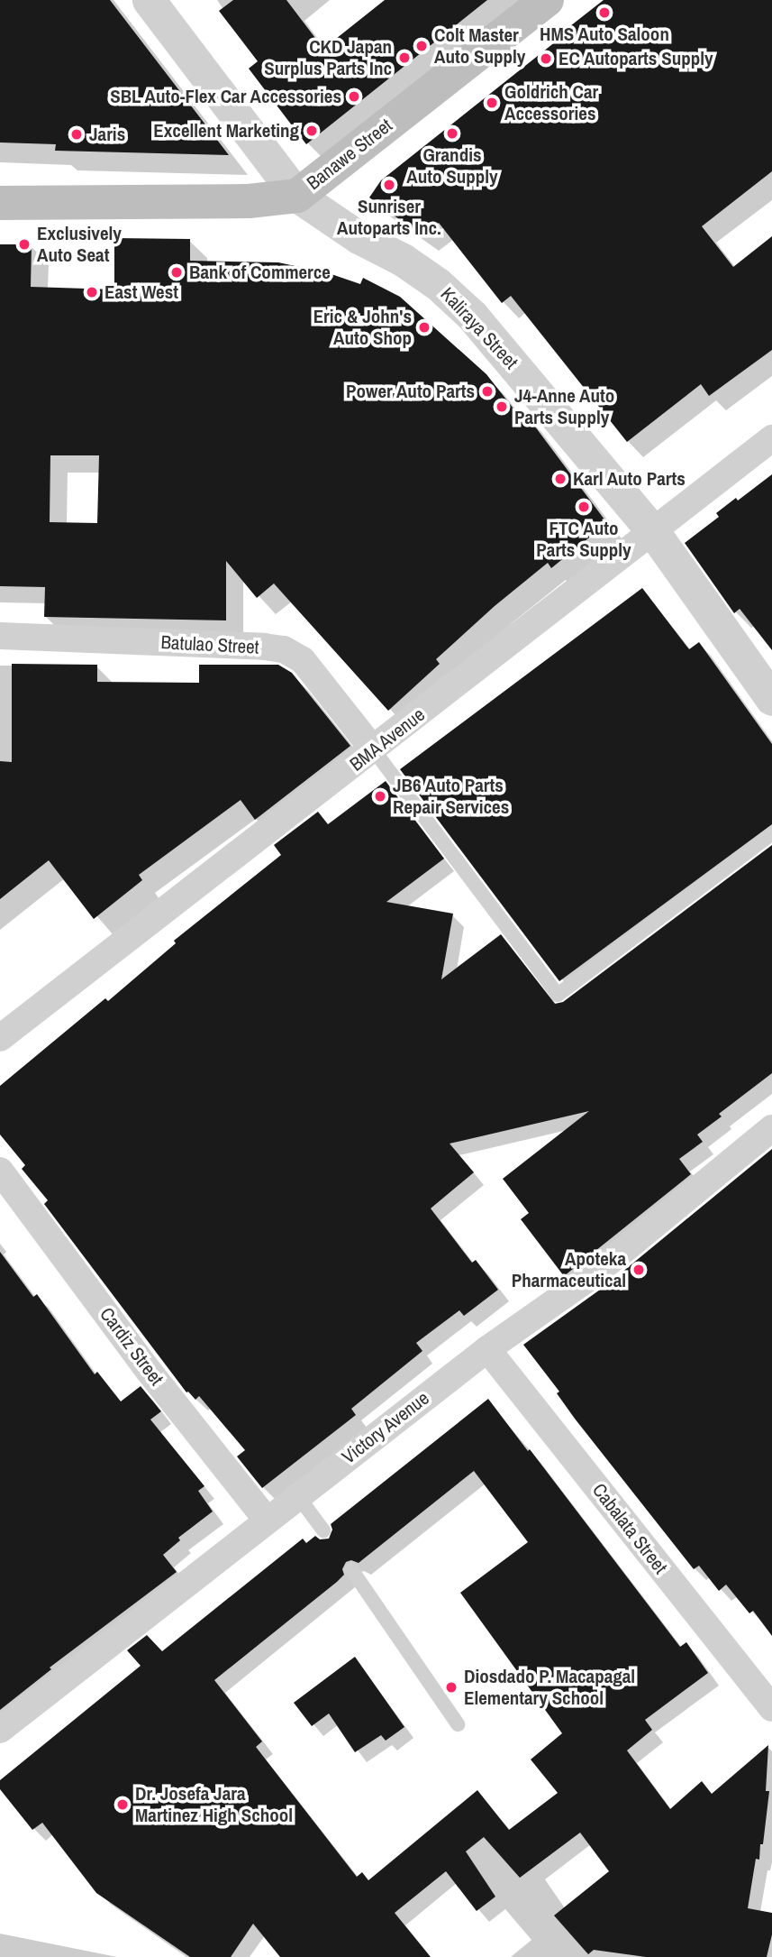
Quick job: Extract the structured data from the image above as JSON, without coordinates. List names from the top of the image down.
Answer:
{
  "streets": {
    "main road": ["Banawe Street"],
    "street": [
      "Kaliraya Street",
      "Batulao Street",
      "BMA Avenue",
      "Cardiz Street",
      "Victory Avenue",
      "Cabalata Street"
    ]
  },
  "crossings": [
    ["Banawe Street", "Kaliraya Street"],
    ["Kaliraya Street", "BMA Avenue"],
    ["Batulao Street", "BMA Avenue"],
    ["Cardiz Street", "Victory Avenue"],
    ["Victory Avenue", "Cabalata Street"]
  ],
  "places": [
    "HMS Auto Saloon",
    "Colt Master Auto Supply",
    "CKD Japan Surplus Parts Inc",
    "EC Autoparts Supply",
    "SBL Auto-Flex Car Accessories",
    "Goldrich Car Accessories",
    "Excellent Marketing",
    "Grandis Auto Supply",
    "Jaris",
    "Sunriser Autoparts Inc.",
    "Exclusively Auto Seat",
    "Bank of Commerce",
    "East West",
    "Eric & John's Auto Shop",
    "Power Auto Parts",
    "J4-Anne Auto Parts Supply",
    "Karl Auto Parts",
    "FTC Auto Parts Supply",
    "JB6 Auto Parts Repair Services",
    "Apoteka Pharmaceutical",
    "Diosdado P. Macapagal Elementary School",
    "Dr. Josefa Jara Martinez High School"
  ]
}
